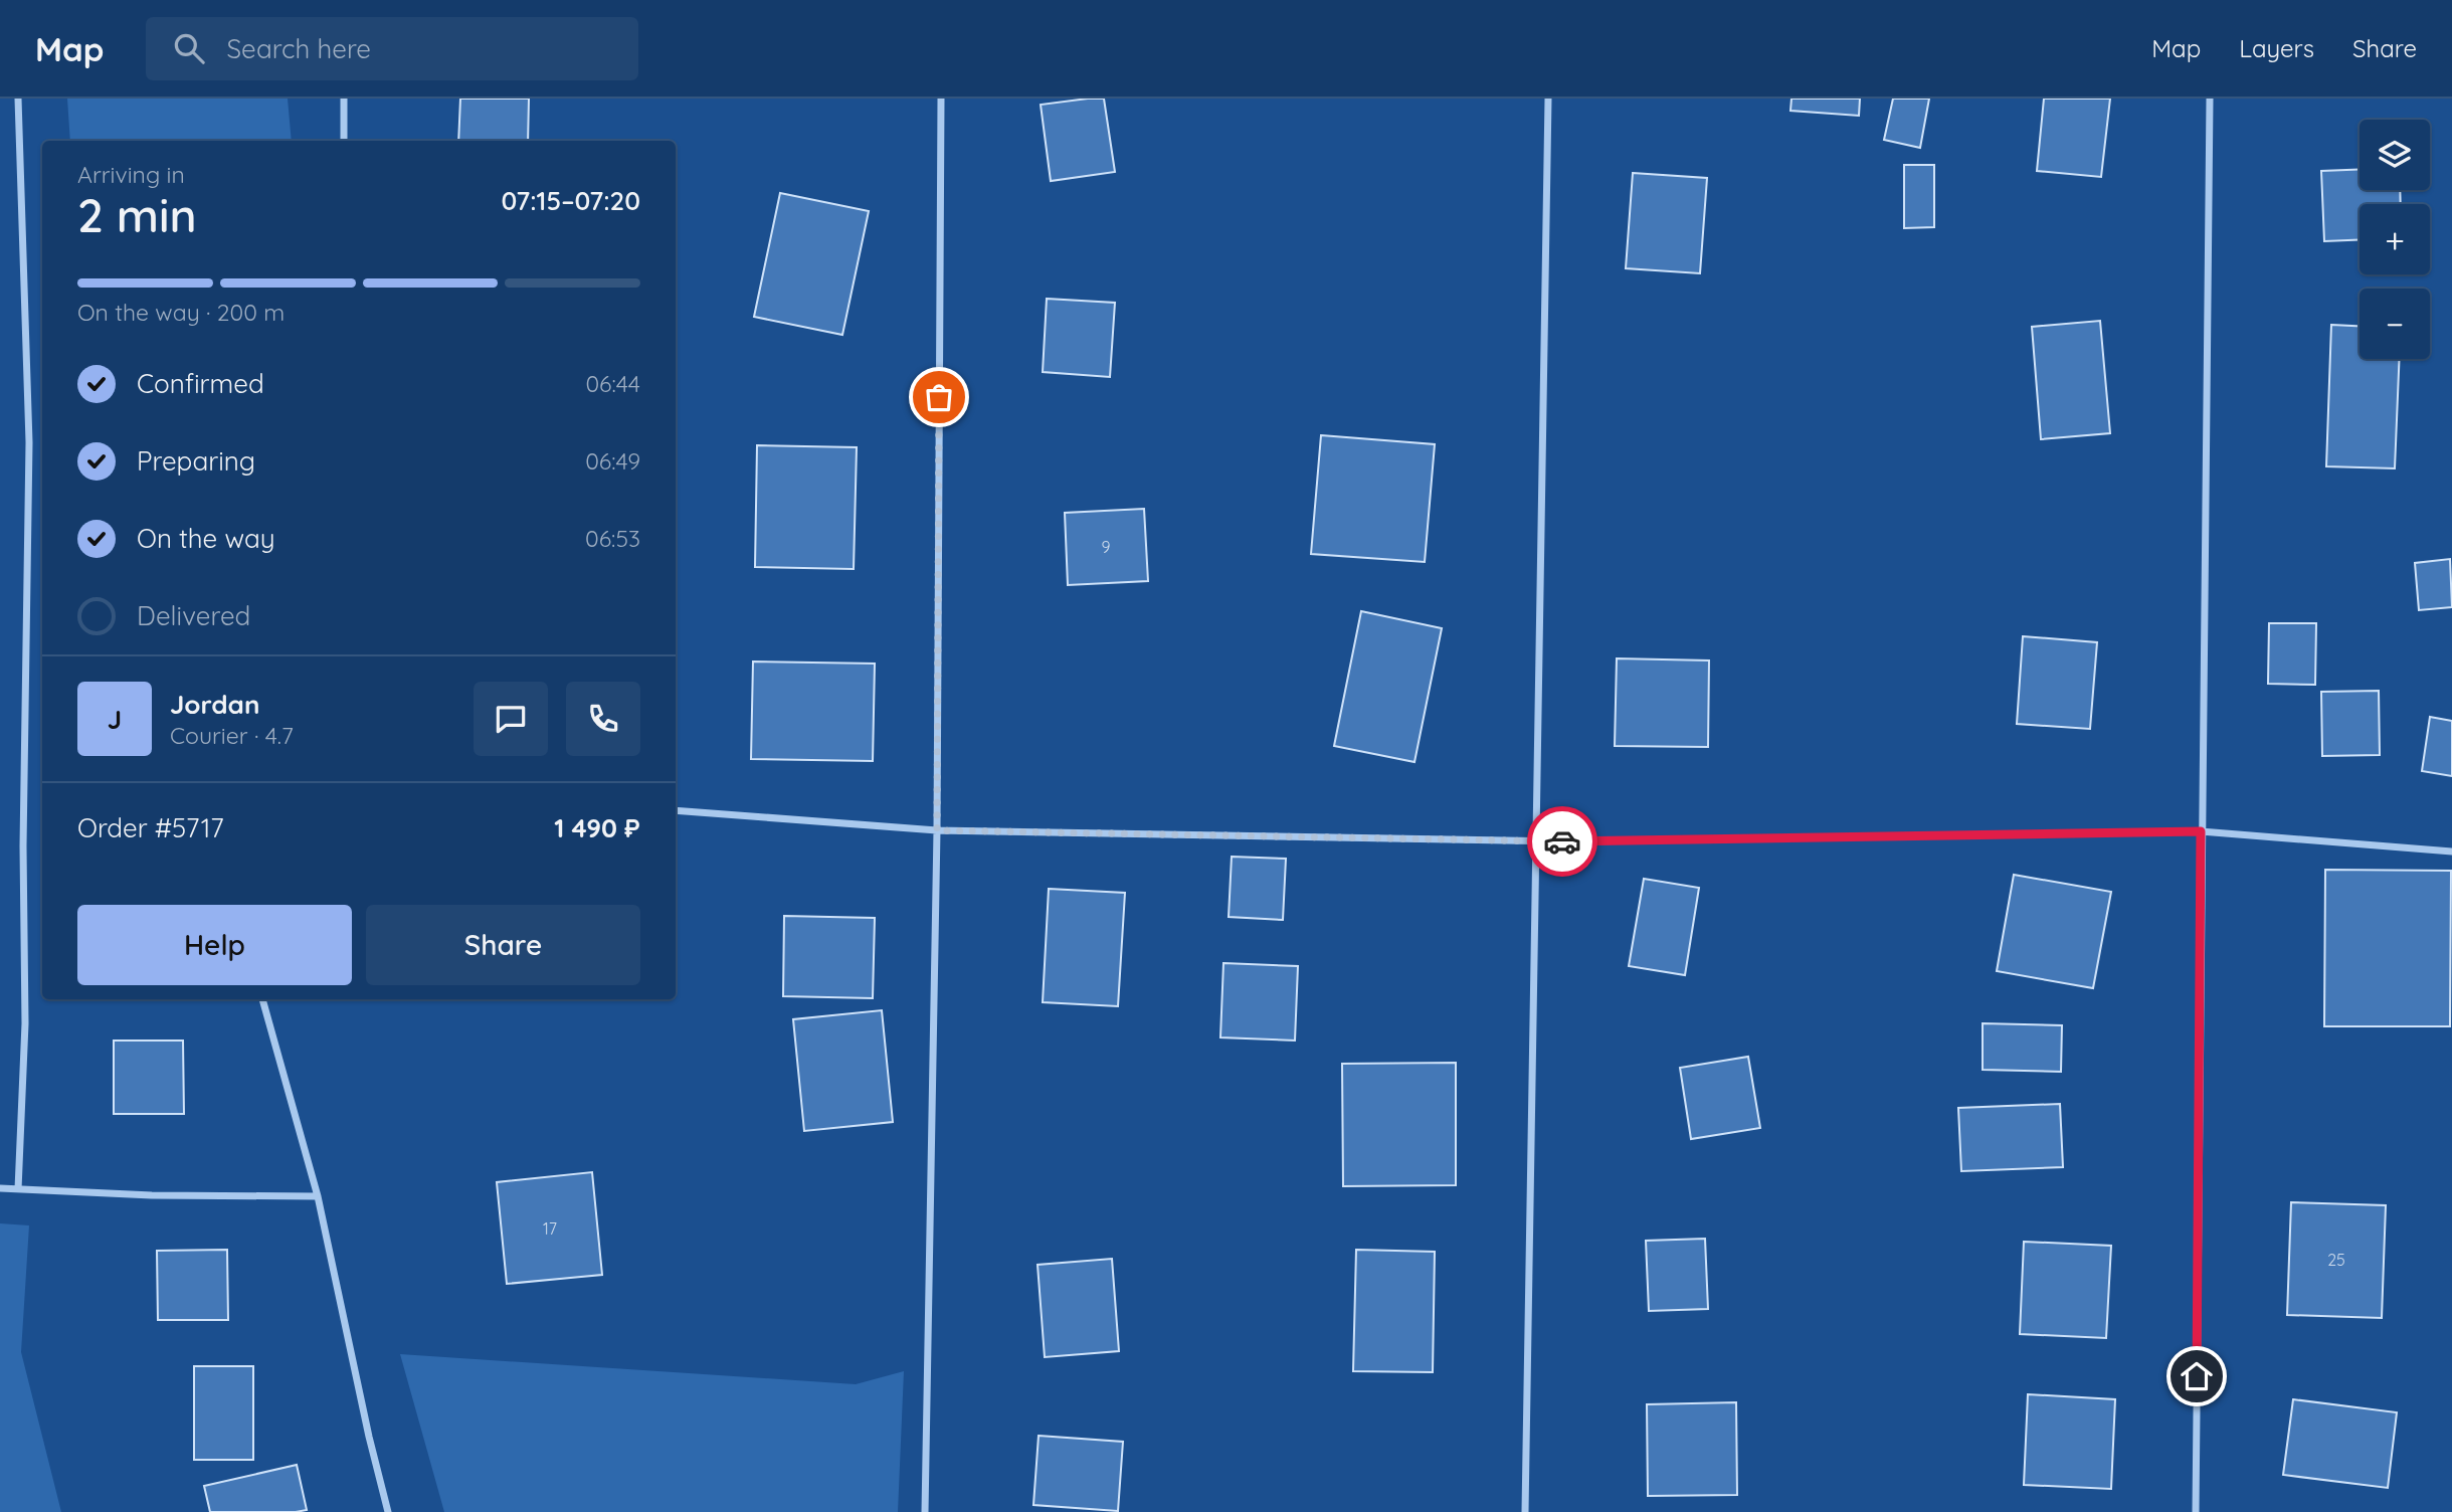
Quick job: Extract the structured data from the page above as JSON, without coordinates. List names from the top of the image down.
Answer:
{
  "house_numbers": ["9", "17", "25"],
  "page": {
    "header": "Map",
    "search": "Search here",
    "nav": ["Map", "Layers", "Share"],
    "map_buttons": ["+", "−"],
    "heading": ["2 min", "Arriving in", "07:15–07:20"],
    "panel": [
      "Jordan",
      "Courier · 4.7",
      "Order #5717",
      "1 490 ₽"
    ],
    "bar": "On the way · 200 m",
    "list": [
      ["Confirmed", "06:44"],
      ["Preparing", "06:49"],
      ["On the way", "06:53"],
      "Delivered"
    ],
    "round": "J",
    "buttons": ["Help", "Share"]
  }
}
